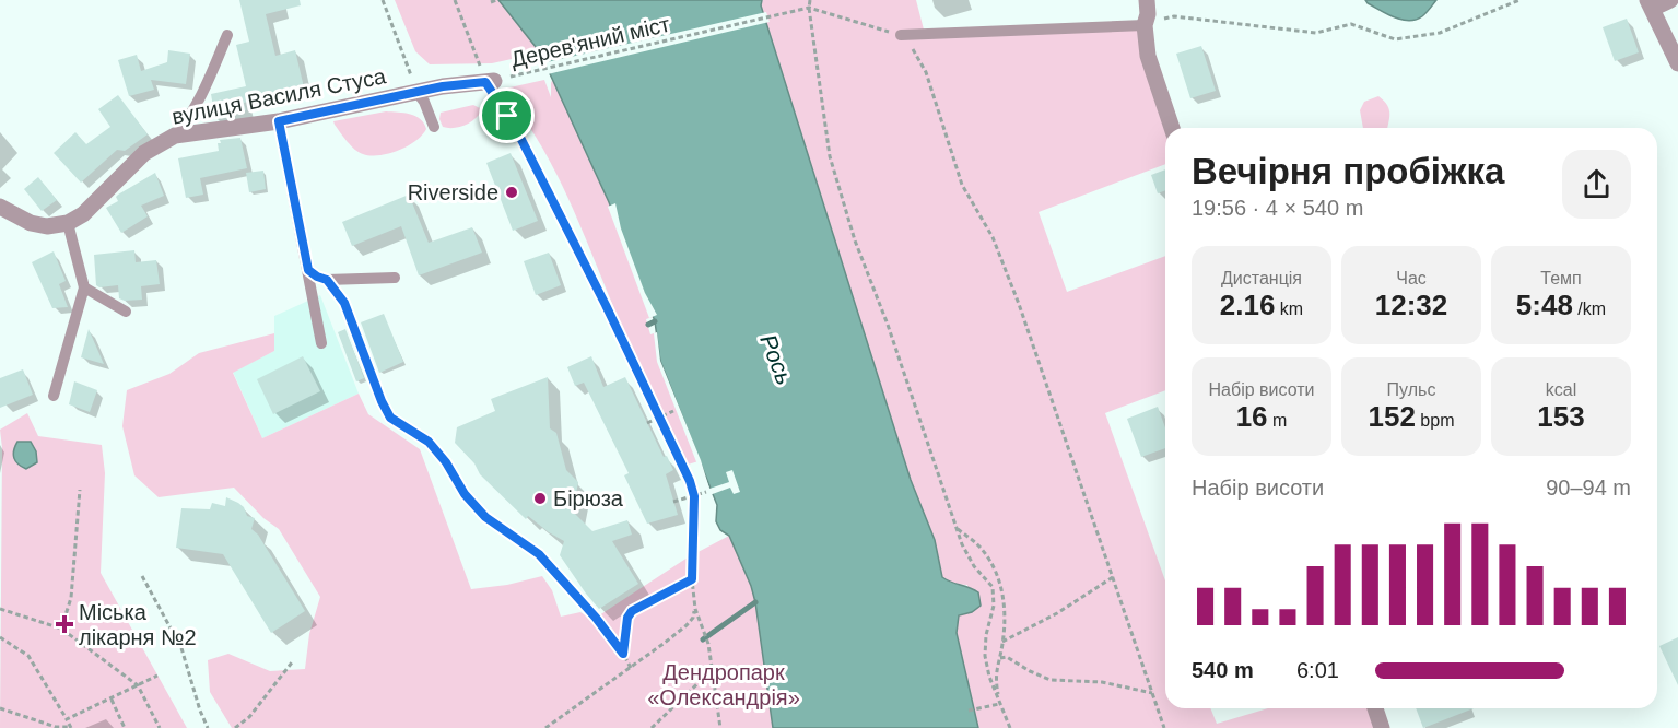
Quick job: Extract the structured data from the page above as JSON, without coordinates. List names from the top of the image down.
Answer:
{
  "streets": {
    "street": ["вулиця Василя Стуса"],
    "path": ["Дерев'яний міст"]
  },
  "crossings": [
    ["Дерев'яний міст", "вулиця Василя Стуса"]
  ],
  "water": ["Рось"],
  "parks": ["Дендропарк «Олександрія»"],
  "places": {
    "other": ["Riverside", "Бірюза"],
    "health": ["Міська лікарня №2"]
  },
  "page": {
    "heading": ["Вечірня пробіжка", "19:56 · 4 × 540 m"],
    "stats": [
      ["Дистанція", "2.16 km"],
      ["Час", "12:32"],
      ["Темп", "5:48 /km"],
      ["Набір висоти", "16 m"],
      ["Пульс", "152 bpm"],
      ["kcal", "153"]
    ],
    "chart": ["Набір висоти", "90–94 m"],
    "list": [
      {
        "name": "540 m",
        "note": "6:01"
      }
    ]
  }
}
